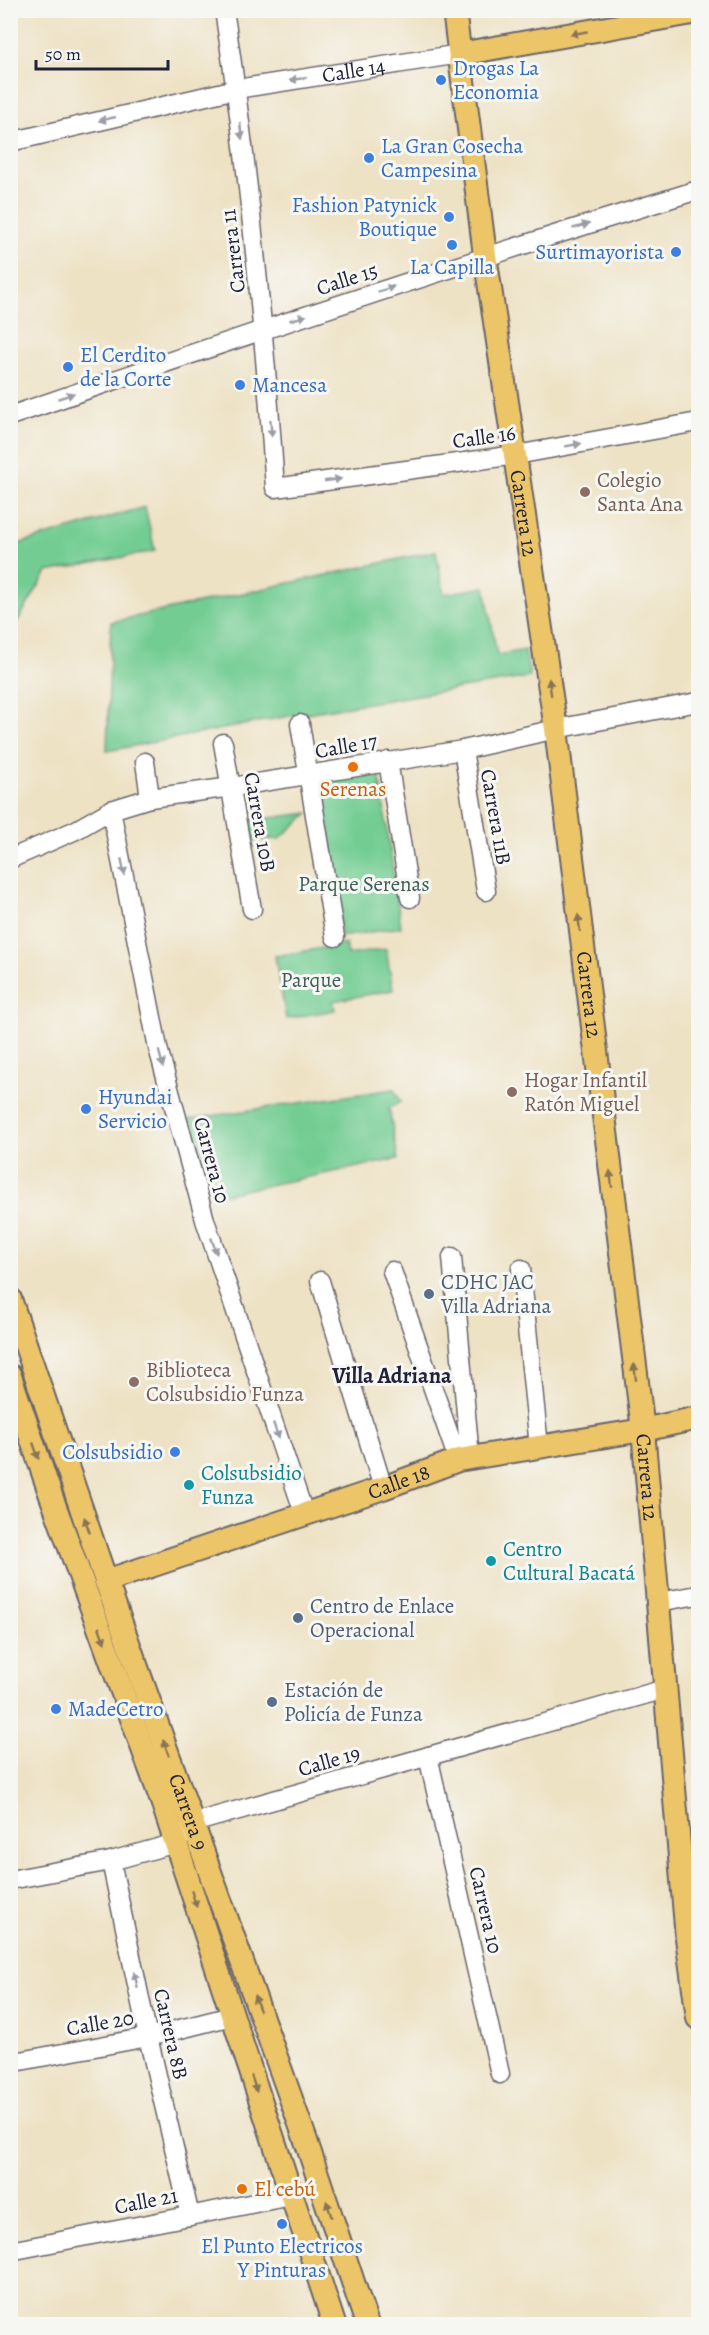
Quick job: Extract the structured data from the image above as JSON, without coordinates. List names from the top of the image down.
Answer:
{
  "streets": {
    "main road": [
      "Calle 14",
      "Carrera 12",
      "Calle 18",
      "Carrera 9"
    ],
    "street": [
      "Carrera 11",
      "Calle 15",
      "Calle 16",
      "Calle 17",
      "Carrera 11B",
      "Carrera 10B",
      "Carrera 10",
      "Calle 19",
      "Calle 20",
      "Carrera 8B",
      "Calle 21"
    ]
  },
  "crossings": [
    ["Calle 14", "Carrera 11"],
    ["Calle 14", "Carrera 12"],
    ["Carrera 11", "Calle 15"],
    ["Carrera 11", "Calle 16"],
    ["Calle 15", "Carrera 12"],
    ["Calle 16", "Carrera 12"],
    ["Carrera 12", "Calle 17"],
    ["Carrera 12", "Calle 18"],
    ["Carrera 12", "Calle 19"],
    ["Calle 17", "Carrera 11B"],
    ["Calle 17", "Carrera 10B"],
    ["Calle 17", "Carrera 10"],
    ["Carrera 10", "Calle 18"],
    ["Carrera 10", "Calle 19"],
    ["Calle 18", "Carrera 9"],
    ["Calle 19", "Carrera 9"],
    ["Carrera 9", "Calle 20"],
    ["Carrera 9", "Calle 21"],
    ["Calle 20", "Carrera 8B"],
    ["Carrera 8B", "Calle 21"]
  ],
  "one_way": [
    "Calle 14",
    "Carrera 11",
    "Calle 15",
    "Calle 16",
    "Carrera 12",
    "Carrera 8B"
  ],
  "districts": ["Villa Adriana"],
  "parks": ["Parque Serenas", "Parque"],
  "places": [
    "Drogas La Economia",
    "La Gran Cosecha Campesina",
    "Fashion Patynick Boutique",
    "La Capilla",
    "Surtimayorista",
    "El Cerdito de la Corte",
    "Mancesa",
    "Colegio Santa Ana",
    "Serenas",
    "Hogar Infantil Ratón Miguel",
    "Hyundai Servicio",
    "CDHC JAC Villa Adriana",
    "Biblioteca Colsubsidio Funza",
    "Colsubsidio",
    "Colsubsidio Funza",
    "Centro Cultural Bacatá",
    "Centro de Enlace Operacional",
    "Estación de Policía de Funza",
    "MadeCetro",
    "El cebú",
    "El Punto Electricos Y Pinturas"
  ],
  "scale_bar": "50 m"
}
